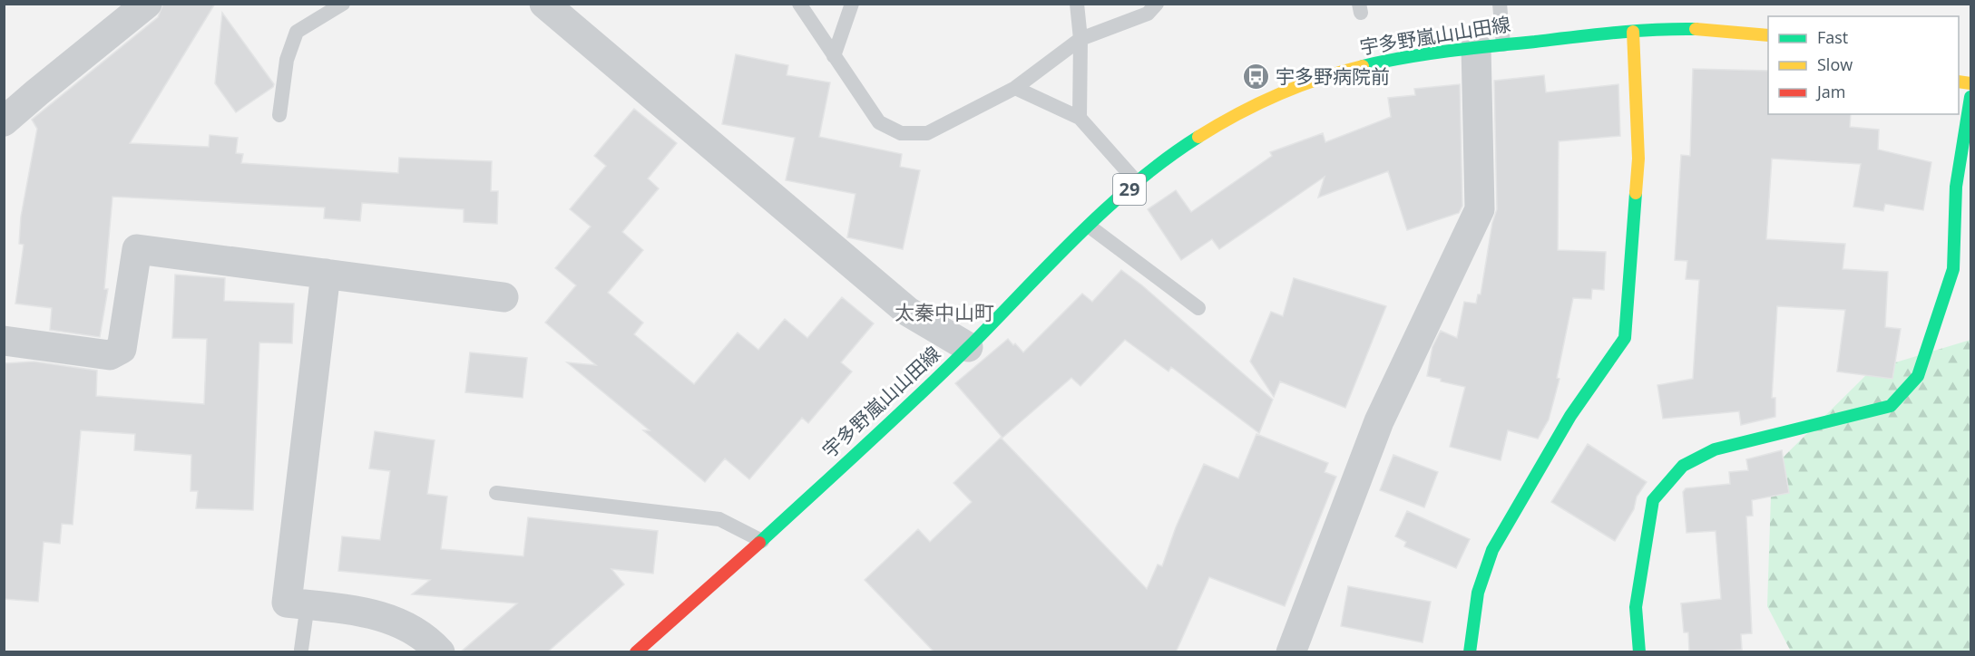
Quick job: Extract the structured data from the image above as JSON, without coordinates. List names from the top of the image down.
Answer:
{
  "streets": {
    "street": ["宇多野嵐山山田線", "29"]
  },
  "districts": ["太秦中山町"],
  "places": {
    "bus stop": ["宇多野病院前"]
  },
  "legend": ["Fast", "Slow", "Jam"]
}
